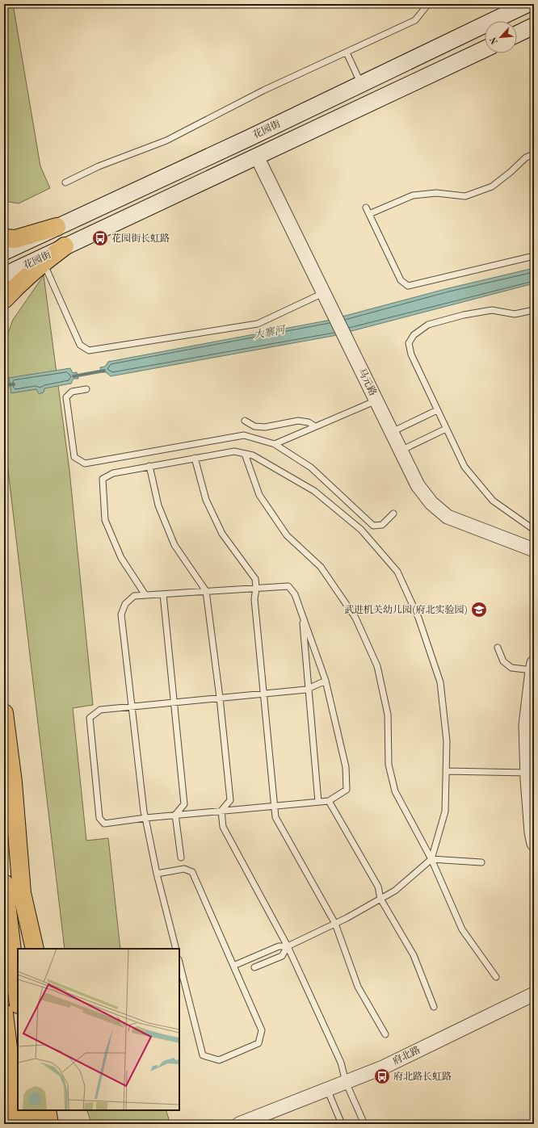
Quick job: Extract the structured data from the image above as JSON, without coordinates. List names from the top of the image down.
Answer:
{
  "streets": {
    "main road": ["花园街"],
    "street": ["马元路", "府北路"]
  },
  "water": ["大寨河"],
  "places": {
    "bus stop": ["花园街长虹路", "府北路长虹路"],
    "school or university": ["武进机关幼儿园(府北实验园)"]
  },
  "north": "bottom left"
}
